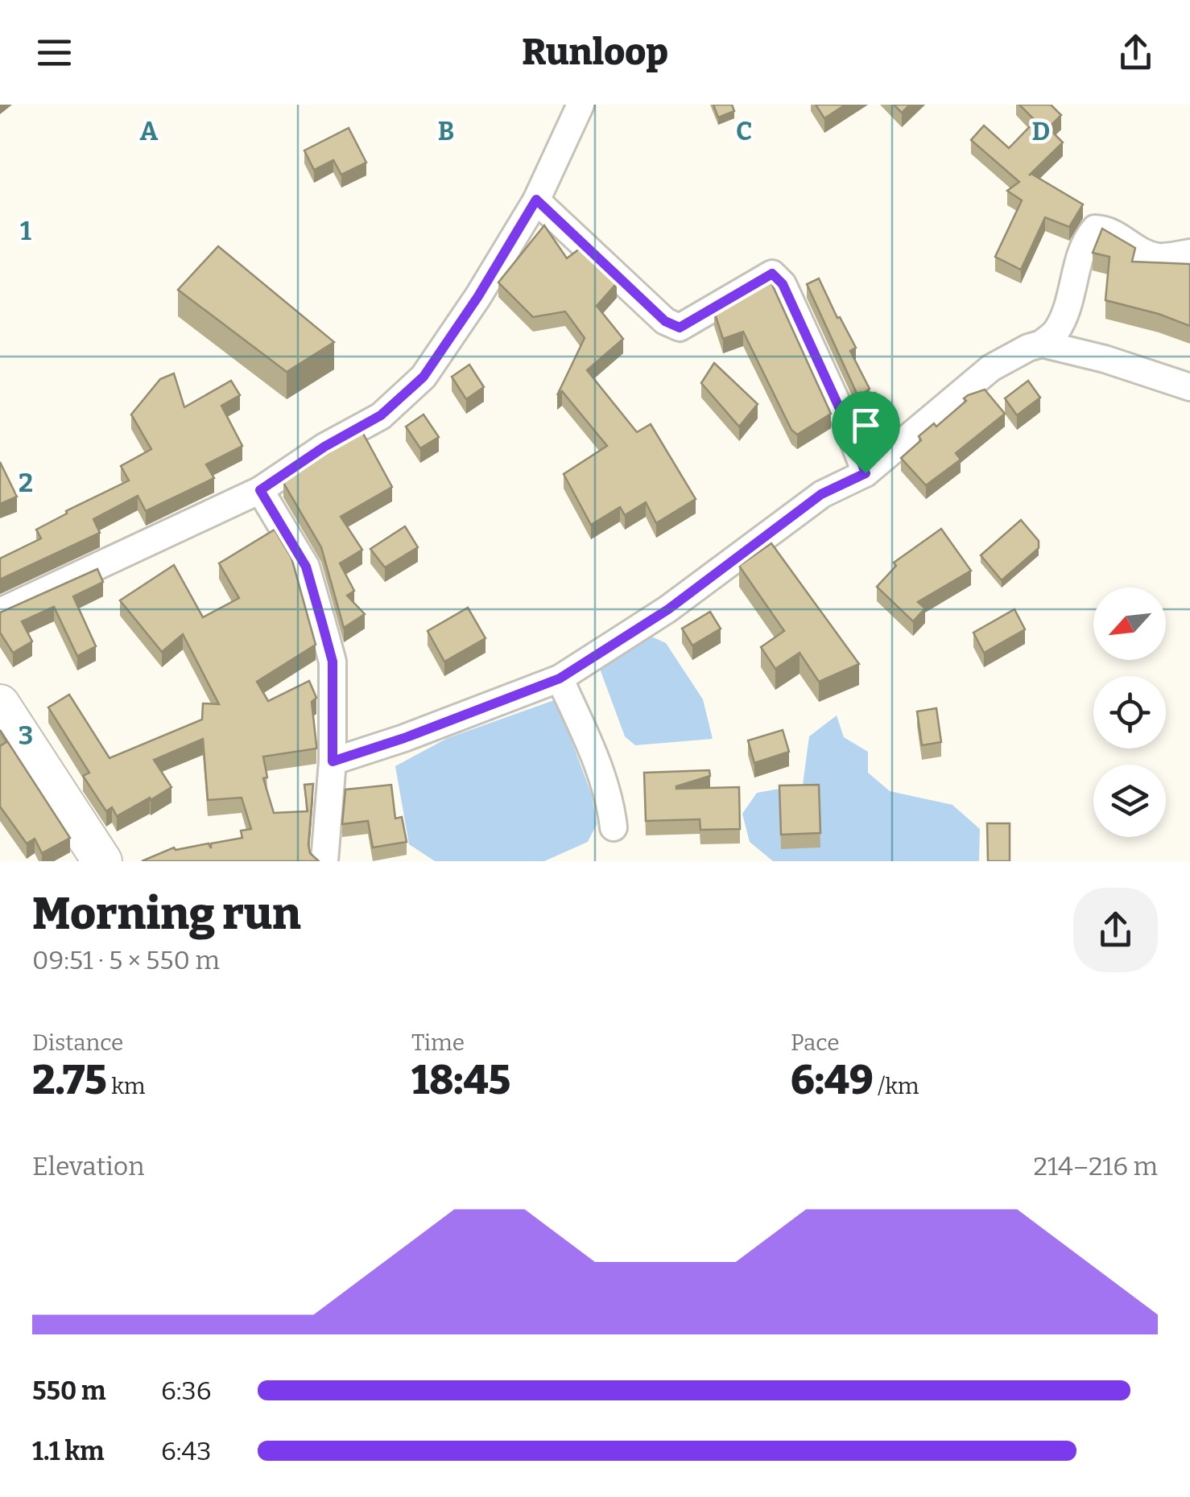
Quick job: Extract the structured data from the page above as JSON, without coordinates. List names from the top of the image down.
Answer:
{
  "north": "bottom left",
  "page": {
    "header": "Runloop",
    "heading": ["Morning run", "09:51 · 5 × 550 m"],
    "stats": [
      ["Distance", "2.75 km"],
      ["Time", "18:45"],
      ["Pace", "6:49 /km"]
    ],
    "chart": ["Elevation", "214–216 m"],
    "list": [
      {
        "name": "550 m",
        "note": "6:36"
      },
      {
        "name": "1.1 km",
        "note": "6:43"
      }
    ]
  },
  "grid": {
    "columns": [
      "A",
      "B",
      "C",
      "D"
    ],
    "rows": ["1", "2", "3"]
  }
}
